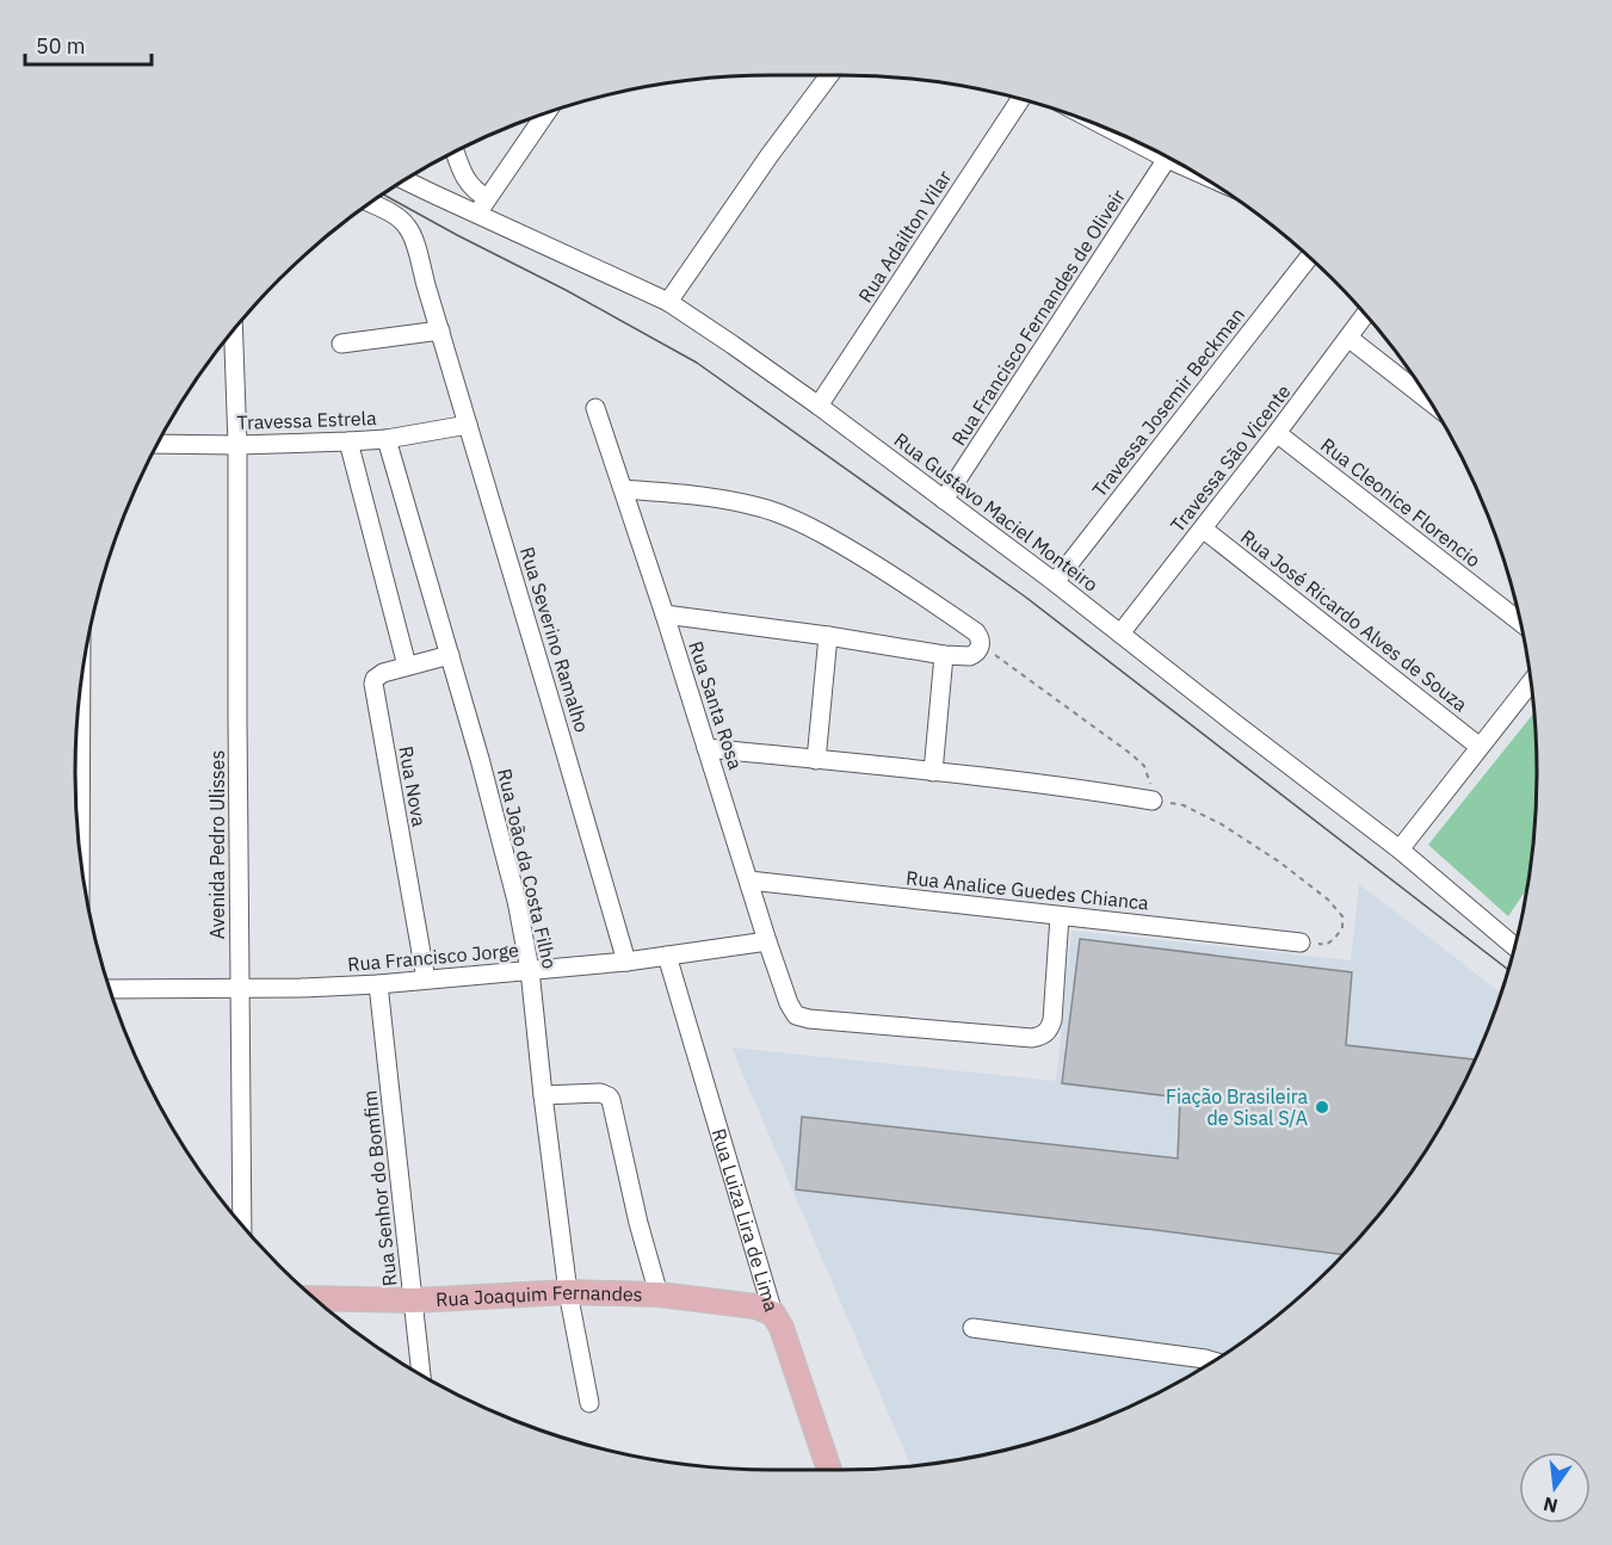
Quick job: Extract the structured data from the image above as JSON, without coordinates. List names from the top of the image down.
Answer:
{
  "streets": {
    "main road": ["Rua Luiza Lira de Lima", "Rua Joaquim Fernandes"],
    "street": [
      "Rua Adailton Vilar",
      "Rua Francisco Fernandes de Oliveir",
      "Travessa Josemir Beckman",
      "Travessa Estrela",
      "Travessa São Vicente",
      "Rua Cleonice Florencio",
      "Rua Gustavo Maciel Monteiro",
      "Rua José Ricardo Alves de Souza",
      "Rua Severino Ramalho",
      "Rua Santa Rosa",
      "Rua Nova",
      "Avenida Pedro Ulisses",
      "Rua João da Costa Filho",
      "Rua Analice Guedes Chianca",
      "Rua Francisco Jorge",
      "Rua Senhor do Bomfim"
    ]
  },
  "crossings": [
    ["Rua Adailton Vilar", "Rua Gustavo Maciel Monteiro"],
    ["Rua Francisco Fernandes de Oliveir", "Rua Gustavo Maciel Monteiro"],
    ["Travessa Josemir Beckman", "Rua Gustavo Maciel Monteiro"],
    ["Travessa Estrela", "Rua Severino Ramalho"],
    ["Travessa Estrela", "Avenida Pedro Ulisses"],
    ["Travessa Estrela", "Rua João da Costa Filho"],
    ["Travessa São Vicente", "Rua Cleonice Florencio"],
    ["Travessa São Vicente", "Rua Gustavo Maciel Monteiro"],
    ["Travessa São Vicente", "Rua José Ricardo Alves de Souza"],
    ["Rua Severino Ramalho", "Rua Francisco Jorge"],
    ["Rua Santa Rosa", "Rua Analice Guedes Chianca"],
    ["Rua Santa Rosa", "Rua Francisco Jorge"],
    ["Rua Nova", "Rua João da Costa Filho"],
    ["Rua Nova", "Rua Francisco Jorge"],
    ["Avenida Pedro Ulisses", "Rua Francisco Jorge"],
    ["Rua João da Costa Filho", "Rua Francisco Jorge"],
    ["Rua João da Costa Filho", "Rua Joaquim Fernandes"],
    ["Rua Francisco Jorge", "Rua Senhor do Bomfim"],
    ["Rua Francisco Jorge", "Rua Luiza Lira de Lima"],
    ["Rua Senhor do Bomfim", "Rua Joaquim Fernandes"],
    ["Rua Luiza Lira de Lima", "Rua Joaquim Fernandes"]
  ],
  "places": ["Fiação Brasileira de Sisal S/A"],
  "scale_bar": "50 m",
  "north": "bottom"
}
